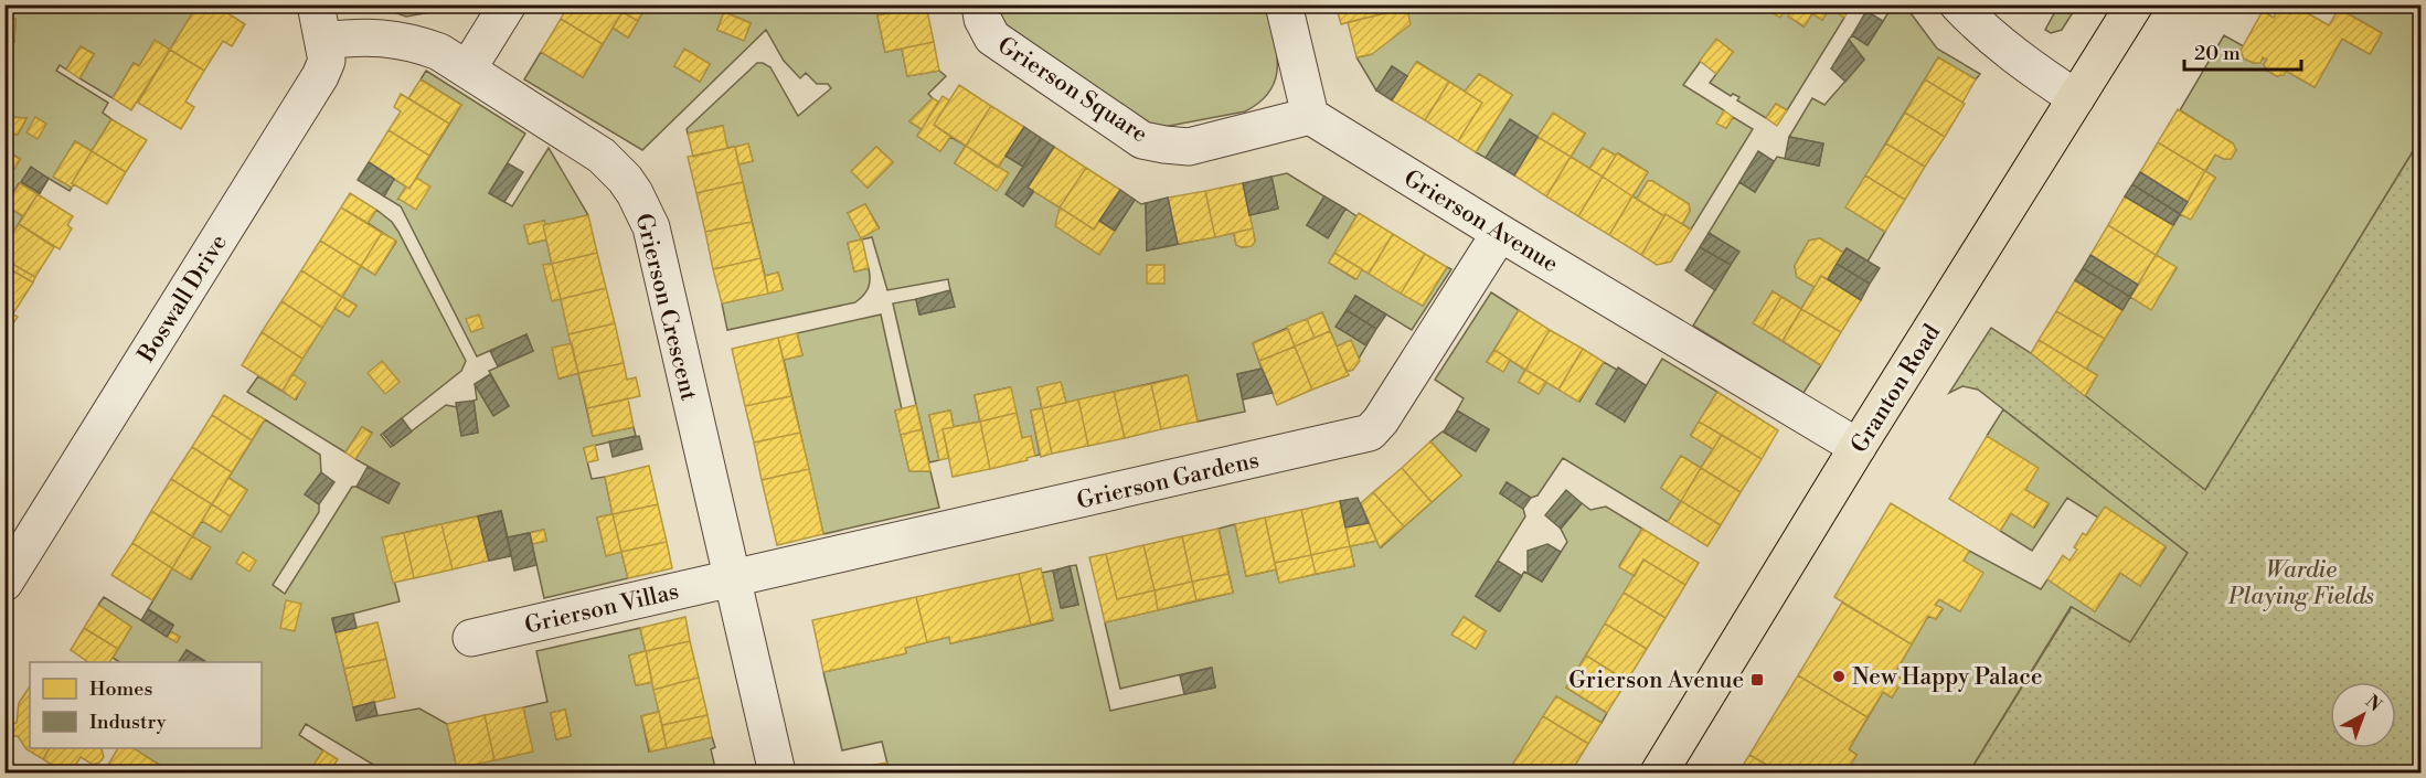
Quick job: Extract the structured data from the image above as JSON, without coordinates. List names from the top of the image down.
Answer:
{
  "streets": {
    "main road": ["Granton Road"],
    "street": [
      "Grierson Square",
      "Grierson Avenue",
      "Boswall Drive",
      "Grierson Crescent",
      "Grierson Gardens",
      "Grierson Villas"
    ]
  },
  "crossings": [
    ["Grierson Square", "Grierson Avenue"],
    ["Grierson Avenue", "Granton Road"],
    ["Grierson Avenue", "Grierson Gardens"],
    ["Boswall Drive", "Grierson Crescent"],
    ["Grierson Crescent", "Grierson Gardens"],
    ["Grierson Crescent", "Grierson Villas"],
    ["Grierson Gardens", "Grierson Villas"]
  ],
  "parks": ["Wardie Playing Fields"],
  "places": {
    "other": ["New Happy Palace"],
    "transit": ["Grierson Avenue"]
  },
  "legend": ["Homes", "Industry"],
  "scale_bar": "20 m",
  "north": "top right"
}
